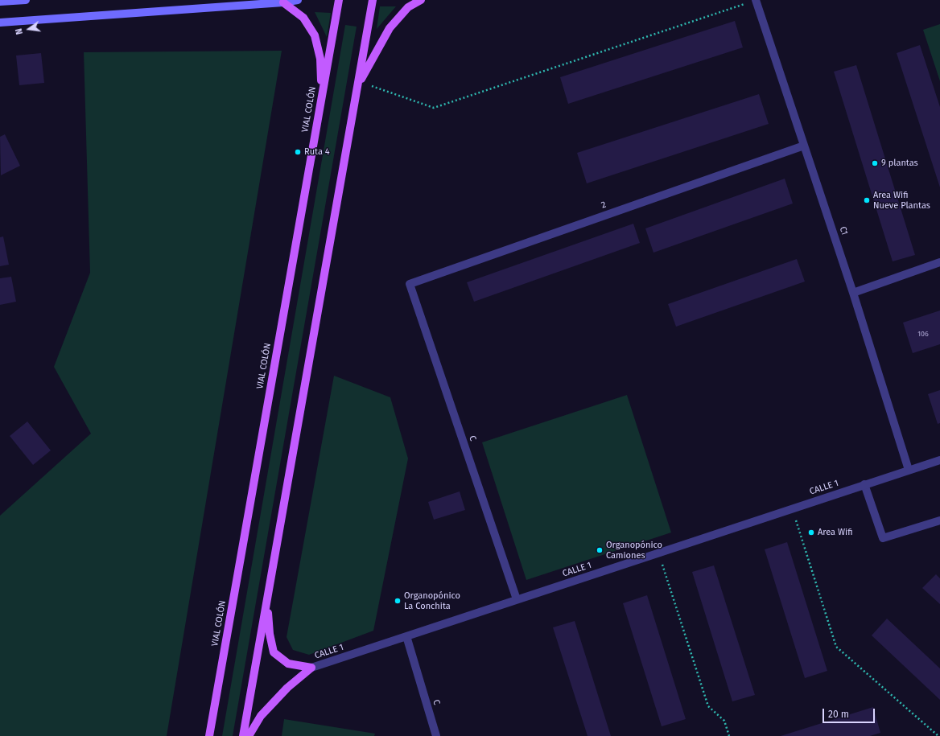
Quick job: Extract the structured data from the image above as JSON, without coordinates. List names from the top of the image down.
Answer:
{
  "streets": {
    "main road": ["VIAL COLÓN"],
    "street": [
      "2",
      "C1",
      "C",
      "CALLE 1"
    ]
  },
  "crossings": [
    ["2", "C1"],
    ["2", "C"],
    ["C1", "CALLE 1"],
    ["C", "CALLE 1"]
  ],
  "places": [
    "Ruta 4",
    "9 plantas",
    "Area Wifi Nueve Plantas",
    "Area Wifi",
    "Organopónico Camiones",
    "Organopónico La Conchita"
  ],
  "house_numbers": ["106"],
  "scale_bar": "20 m",
  "north": "left"
}
